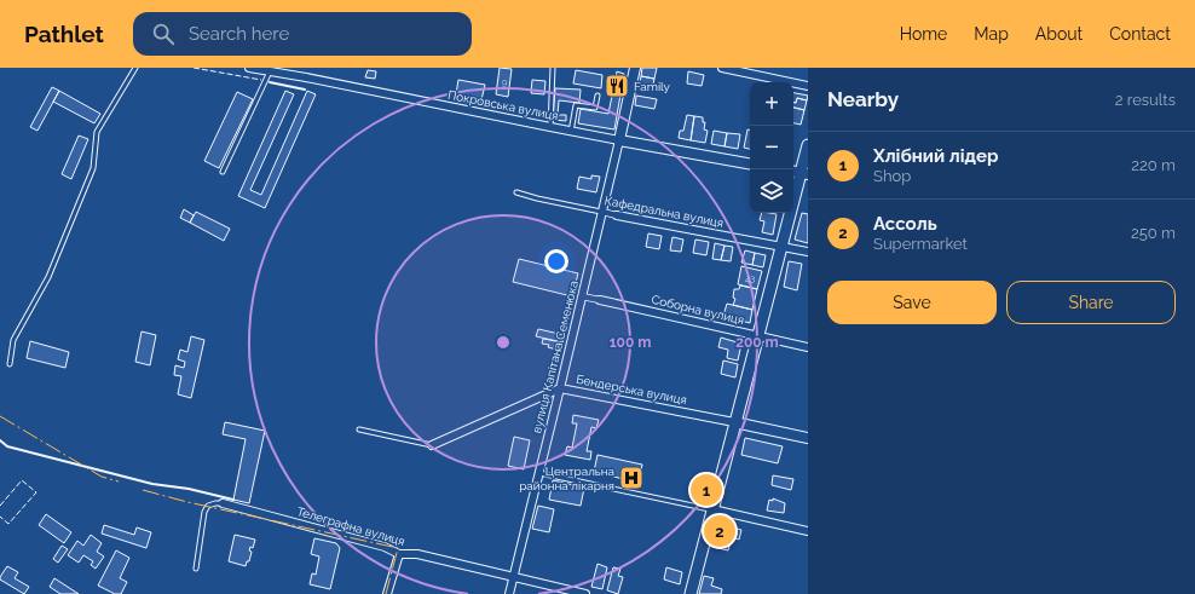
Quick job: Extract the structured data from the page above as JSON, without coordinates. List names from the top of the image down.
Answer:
{
  "streets": {
    "street": [
      "Покровська вулиця",
      "Кафедральна вулиця",
      "Соборна вулиця",
      "вулиця Капітана Семенюка",
      "Бендерська вулиця",
      "Телеграфна вулиця"
    ]
  },
  "crossings": [
    ["Покровська вулиця", "вулиця Капітана Семенюка"],
    ["Кафедральна вулиця", "вулиця Капітана Семенюка"],
    ["Соборна вулиця", "вулиця Капітана Семенюка"],
    ["вулиця Капітана Семенюка", "Бендерська вулиця"],
    ["вулиця Капітана Семенюка", "Телеграфна вулиця"]
  ],
  "places": {
    "restaurant": ["Family"],
    "hospital": ["Центральна районна лікарня"]
  },
  "house_numbers": ["9", "43"],
  "page": {
    "header": "Pathlet",
    "search": "Search here",
    "nav": [
      "Home",
      "Map",
      "About",
      "Contact"
    ],
    "heading": ["Nearby", "2 results"],
    "map_buttons": ["+", "−"],
    "list": [
      {
        "mark": "1",
        "name": "Хлібний лідер",
        "note": "Shop",
        "value": "220 m"
      },
      {
        "mark": "2",
        "name": "Ассоль",
        "note": "Supermarket",
        "value": "250 m"
      }
    ],
    "buttons": ["Save", "Share"],
    "pins": ["1", "2"]
  },
  "rings": ["100 m", "200 m"]
}
